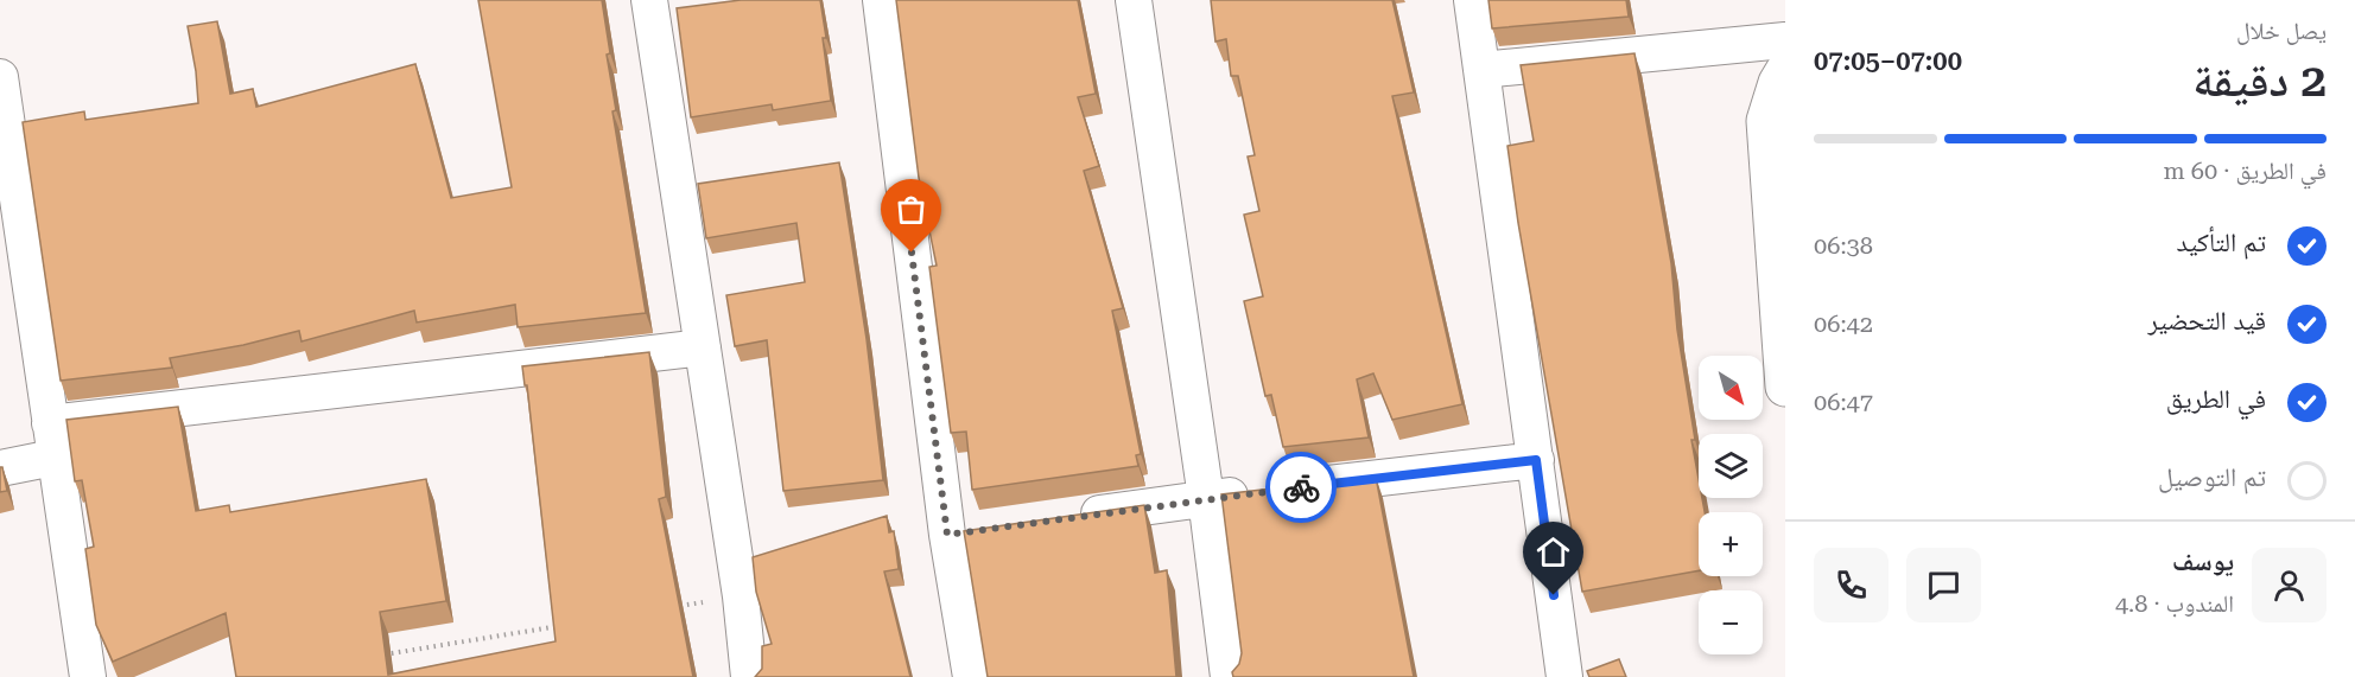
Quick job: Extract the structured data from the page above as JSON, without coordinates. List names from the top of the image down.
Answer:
{
  "north": "bottom right",
  "page": {
    "heading": ["2 دقيقة", "يصل خلال", "07:00–07:05"],
    "panel": ["يوسف", "المندوب · 4.8"],
    "bar": "في الطريق · 60 m",
    "list": [
      ["تم التأكيد", "06:38"],
      ["قيد التحضير", "06:42"],
      ["في الطريق", "06:47"],
      "تم التوصيل"
    ],
    "map_buttons": ["+", "−"]
  }
}
